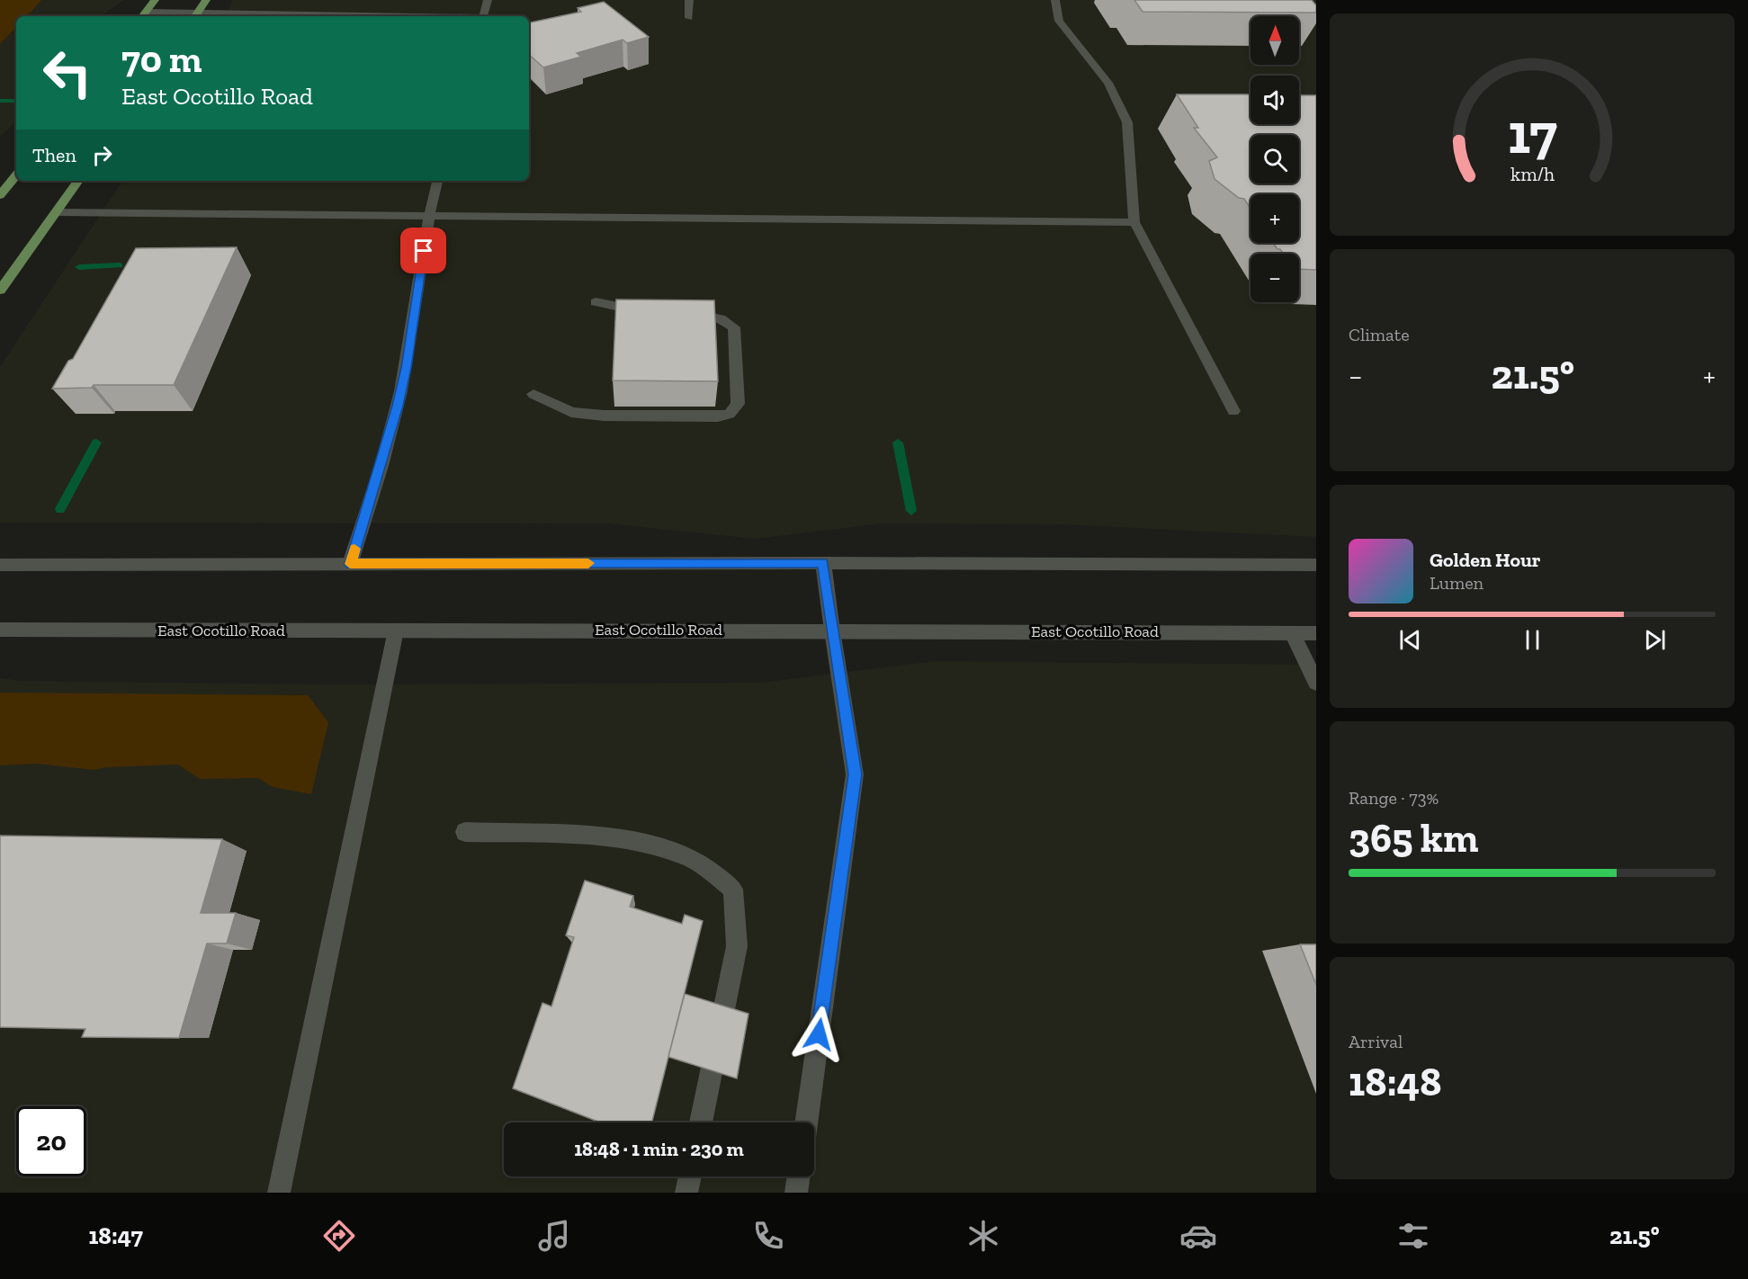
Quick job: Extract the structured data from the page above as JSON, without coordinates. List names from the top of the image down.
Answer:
{
  "streets": {
    "main road": ["East Ocotillo Road"]
  },
  "north": "top",
  "page": {
    "map_buttons": ["+", "−"],
    "turn": ["70 m", "East Ocotillo Road"],
    "then": "Then",
    "tile": [
      "Climate",
      ["Range · 73%", "365 km"],
      ["Arrival", "18:48"]
    ],
    "heat": ["−", "21.5°", "+"],
    "song": ["Golden Hour", "Lumen"],
    "limit": "20",
    "trip": "18:48 · 1 min · 230 m",
    "tabs": ["18:47", "21.5°"],
    "gauge": ["17", "km/h"]
  }
}
